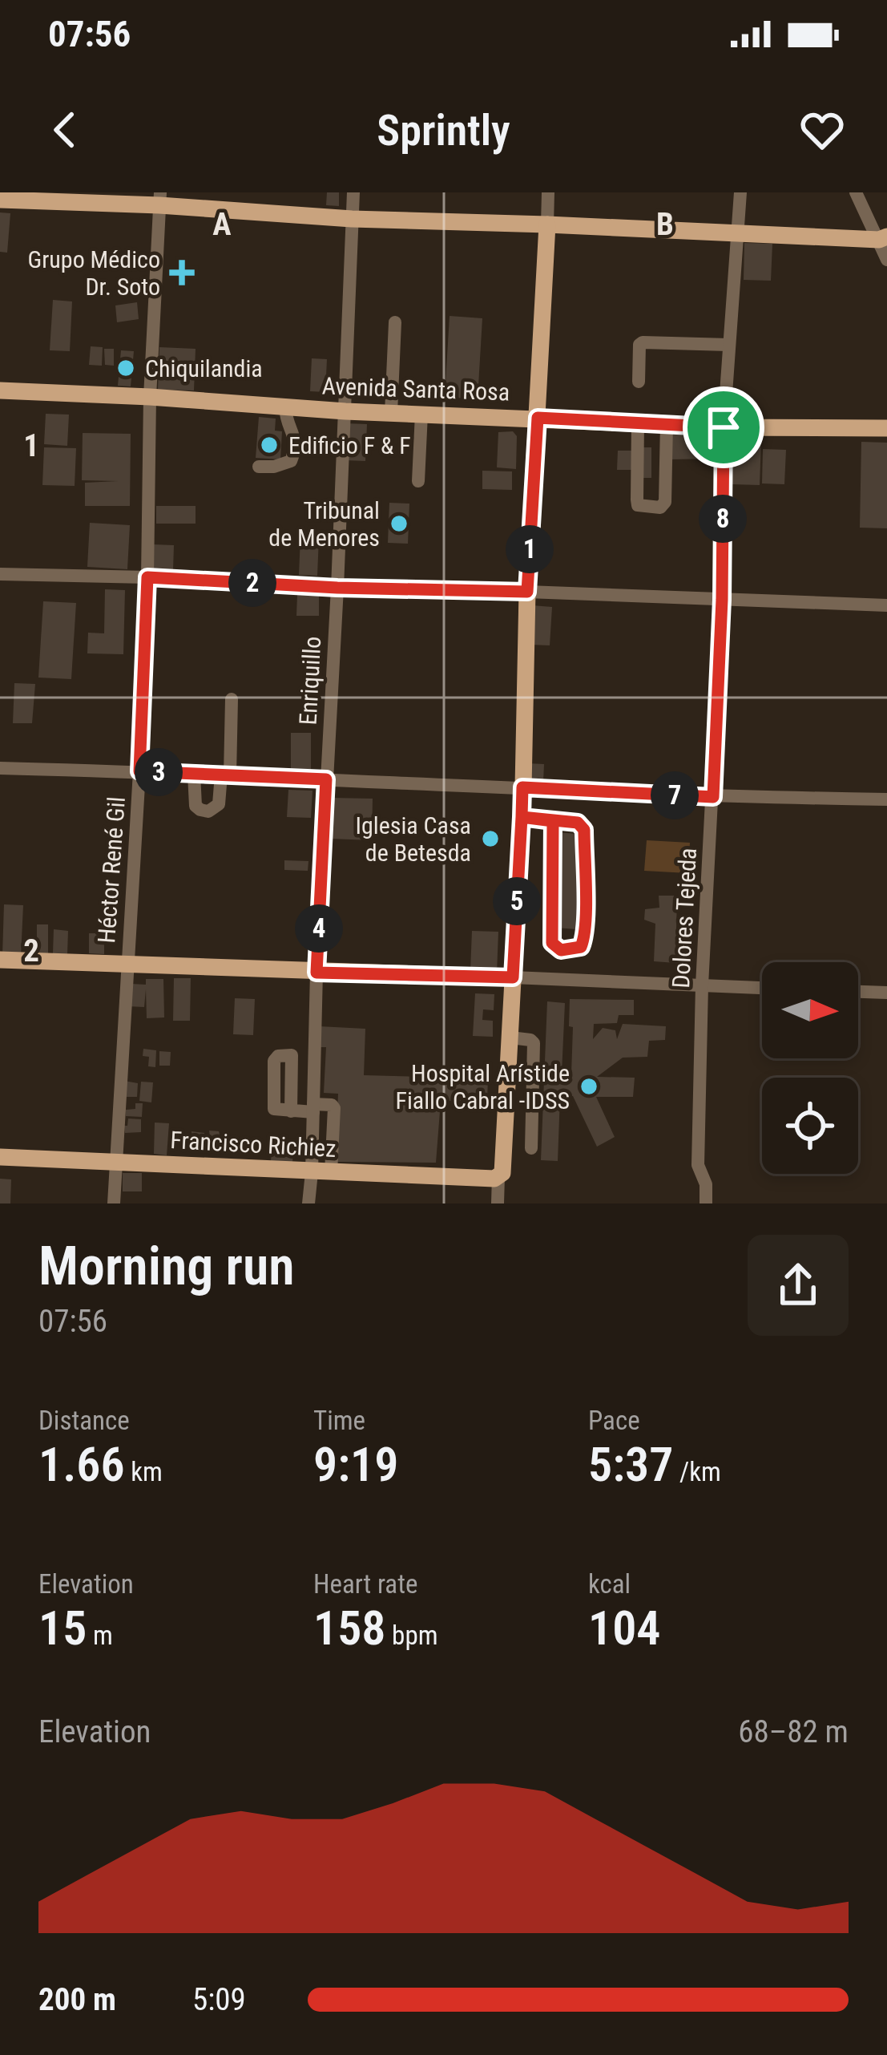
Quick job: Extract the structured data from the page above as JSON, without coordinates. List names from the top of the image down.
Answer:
{
  "streets": {
    "main road": ["Avenida Santa Rosa", "Francisco Richiez"],
    "street": ["Enriquillo", "Héctor René Gil", "Dolores Tejeda"]
  },
  "crossings": [
    ["Avenida Santa Rosa", "Enriquillo"],
    ["Avenida Santa Rosa", "Héctor René Gil"],
    ["Avenida Santa Rosa", "Dolores Tejeda"],
    ["Enriquillo", "Francisco Richiez"],
    ["Héctor René Gil", "Francisco Richiez"]
  ],
  "places": {
    "health": ["Grupo Médico Dr. Soto"],
    "other": [
      "Chiquilandia",
      "Edificio F & F",
      "Tribunal de Menores",
      "Iglesia Casa de Betesda",
      "Hospital Arístide Fiallo Cabral -IDSS"
    ]
  },
  "north": "right",
  "page": {
    "status": "07:56",
    "header": "Sprintly",
    "pins": [
      "8",
      "1",
      "2",
      "3",
      "7",
      "5",
      "4"
    ],
    "heading": ["Morning run", "07:56"],
    "stats": [
      ["Distance", "1.66 km"],
      ["Time", "9:19"],
      ["Pace", "5:37 /km"],
      ["Elevation", "15 m"],
      ["Heart rate", "158 bpm"],
      ["kcal", "104"]
    ],
    "chart": ["Elevation", "68–82 m"],
    "list": [
      {
        "name": "200 m",
        "note": "5:09"
      }
    ]
  },
  "grid": {
    "columns": ["A", "B"],
    "rows": ["1", "2"]
  }
}
